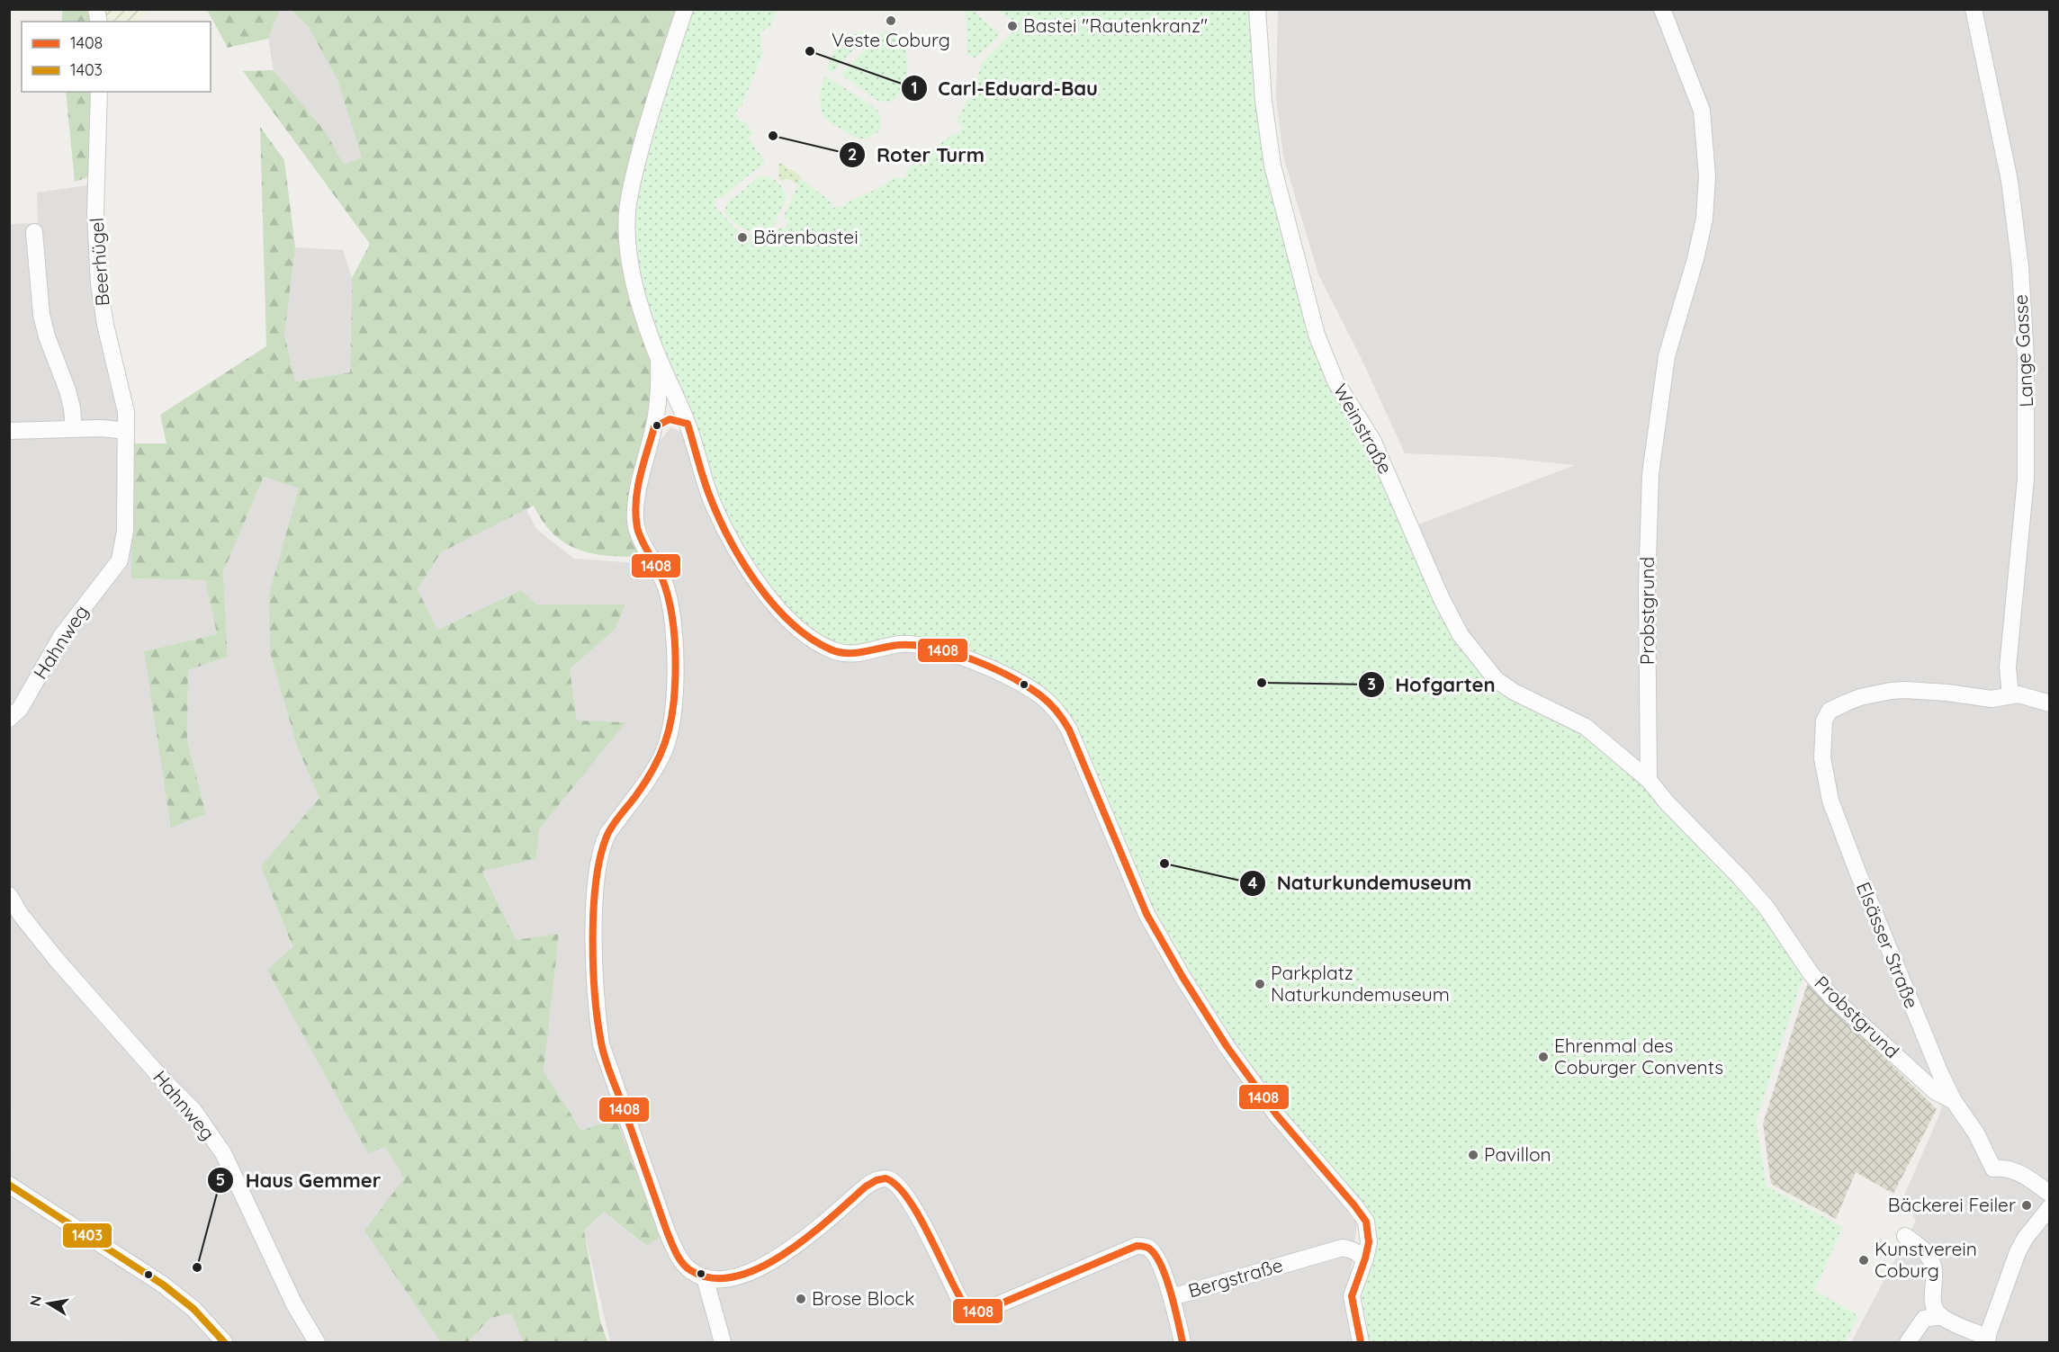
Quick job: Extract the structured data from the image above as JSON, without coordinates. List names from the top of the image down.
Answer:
{
  "streets": {
    "street": [
      "Beerhügel",
      "Lange Gasse",
      "Weinstraße",
      "Probstgrund",
      "Hahnweg",
      "Elsässer Straße",
      "Bergstraße"
    ]
  },
  "crossings": [
    ["Beerhügel", "Hahnweg"],
    ["Lange Gasse", "Elsässer Straße"],
    ["Weinstraße", "Probstgrund"],
    ["Probstgrund", "Elsässer Straße"]
  ],
  "places": [
    "Veste Coburg",
    "Bastei \"Rautenkranz\"",
    "Carl-Eduard-Bau",
    "Roter Turm",
    "Bärenbastei",
    "Hofgarten",
    "Naturkundemuseum",
    "Parkplatz Naturkundemuseum",
    "Ehrenmal des Coburger Convents",
    "Pavillon",
    "Bäckerei Feiler",
    "Kunstverein Coburg",
    "Haus Gemmer",
    "Brose Block"
  ],
  "lines": ["transit line 1408", "transit line 1403"],
  "legend": ["1408", "1403"],
  "north": "left"
}
